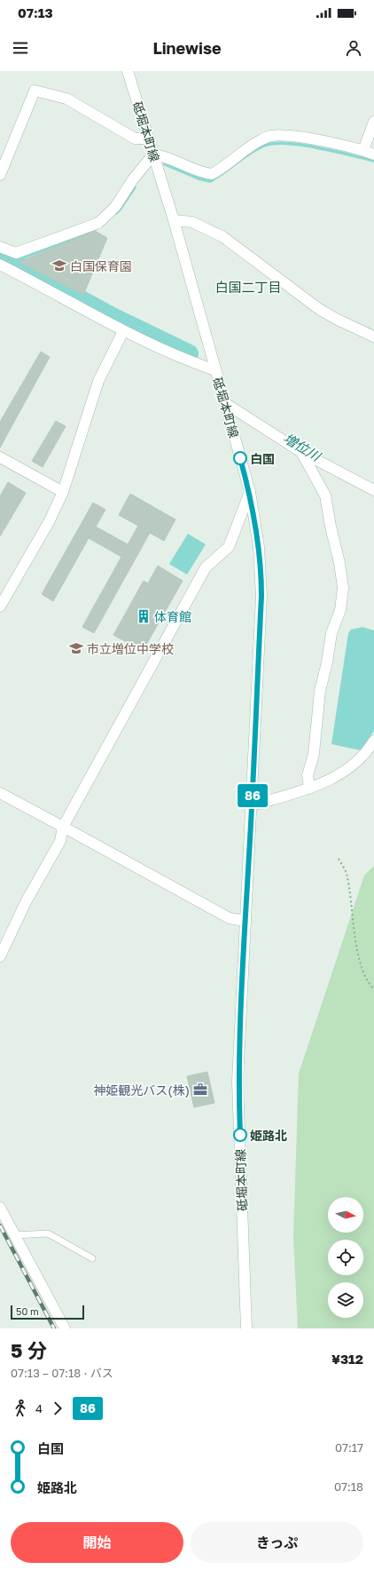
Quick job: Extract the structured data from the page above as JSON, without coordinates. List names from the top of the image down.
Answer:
{
  "streets": {
    "street": ["砥堀本町線"]
  },
  "districts": ["白国二丁目"],
  "water": ["増位川"],
  "places": {
    "school or university": ["白国保育園", "市立増位中学校"],
    "other": ["白国", "姫路北"],
    "building": ["体育館"],
    "office": ["神姫観光バス(株)"]
  },
  "lines": ["bus line 86"],
  "scale_bar": "50 m",
  "north": "right",
  "page": {
    "status": "07:13",
    "header": "Linewise",
    "on_map": "86",
    "scale": "50 m",
    "heading": ["5 分", "07:13 – 07:18 · バス", "¥312"],
    "legs": ["4", "86"],
    "list": [
      {
        "name": "白国",
        "value": "07:17"
      },
      {
        "name": "姫路北",
        "value": "07:18"
      }
    ],
    "buttons": ["開始", "きっぷ"]
  }
}
